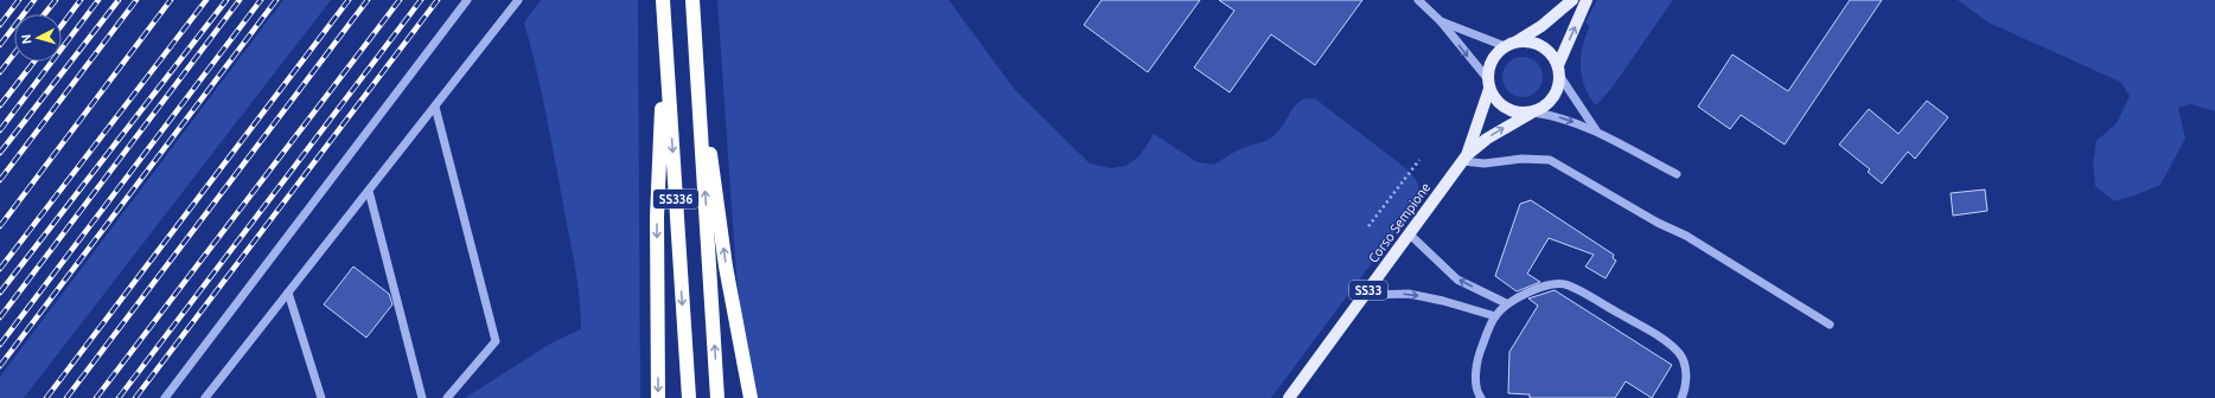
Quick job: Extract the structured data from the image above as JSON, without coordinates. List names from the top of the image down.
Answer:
{
  "streets": {
    "highway": ["SS336"],
    "main road": ["Corso Sempione", "SS33"]
  },
  "crossings": [
    ["Corso Sempione", "SS33"]
  ],
  "north": "left"
}
